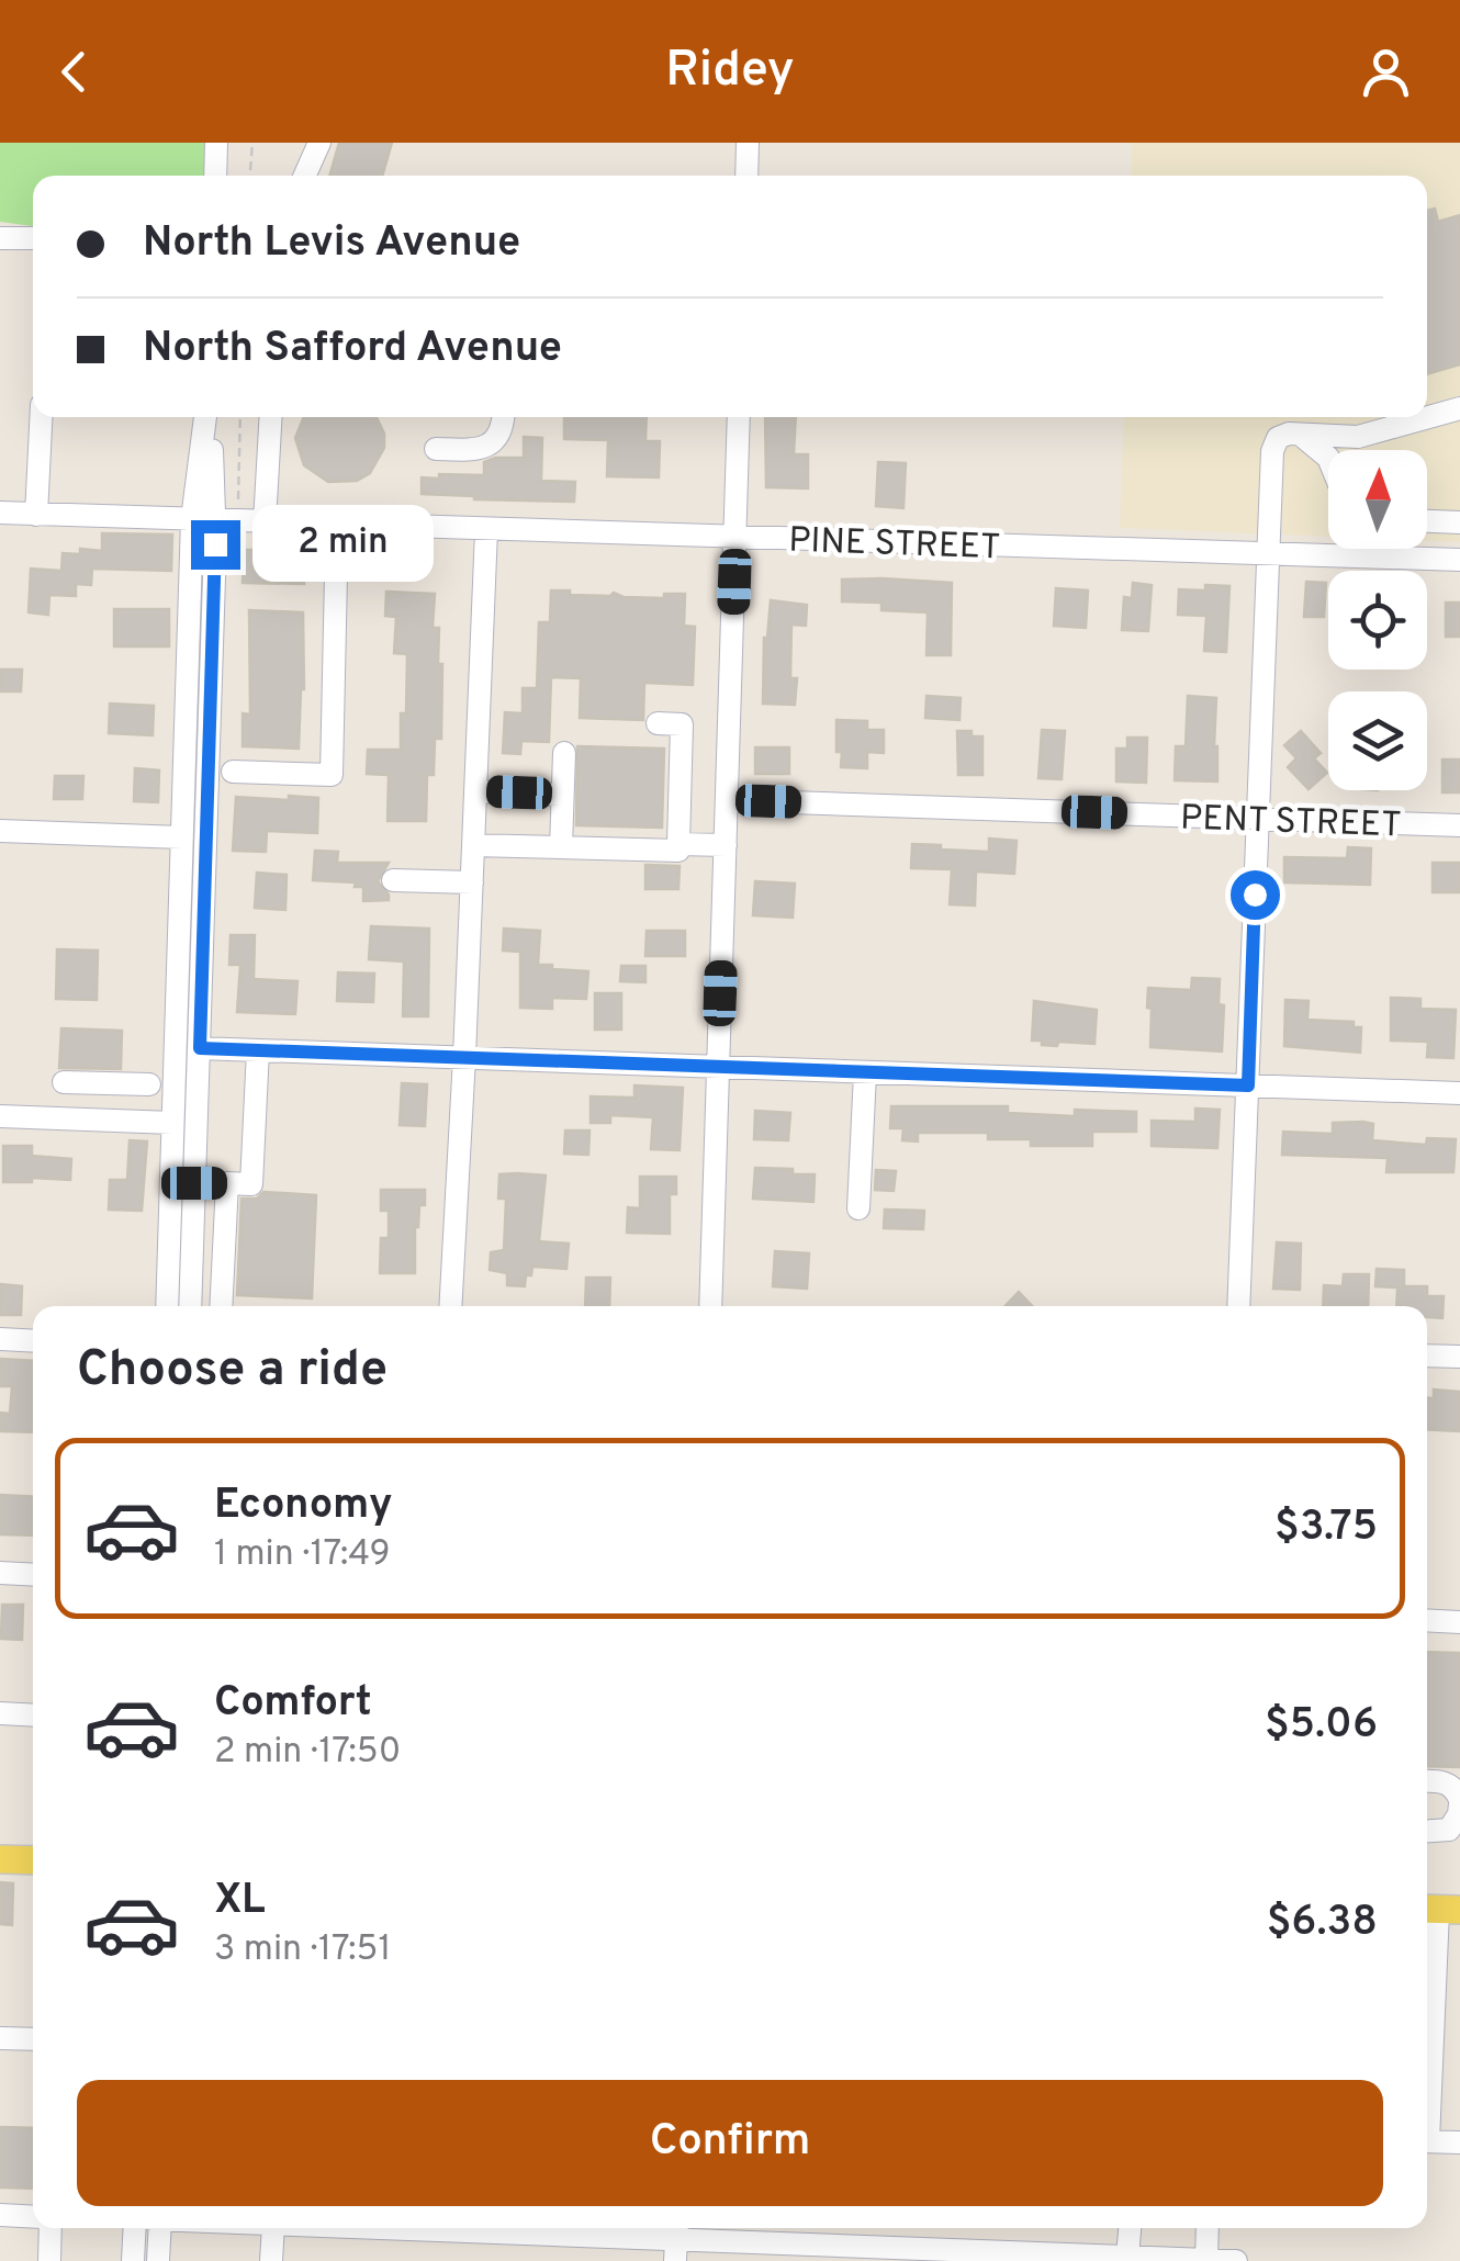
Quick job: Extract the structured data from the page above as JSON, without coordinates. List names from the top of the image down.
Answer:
{
  "streets": {
    "street": ["PINE STREET", "PENT STREET"]
  },
  "north": "top",
  "page": {
    "header": "Ridey",
    "banner": ["North Levis Avenue", "North Safford Avenue"],
    "bubble": "2 min",
    "heading": "Choose a ride",
    "list": [
      {
        "name": "Economy",
        "note": "1 min · 17:49",
        "value": "$3.75"
      },
      {
        "name": "Comfort",
        "note": "2 min · 17:50",
        "value": "$5.06"
      },
      {
        "name": "XL",
        "note": "3 min · 17:51",
        "value": "$6.38"
      }
    ],
    "buttons": "Confirm"
  }
}
